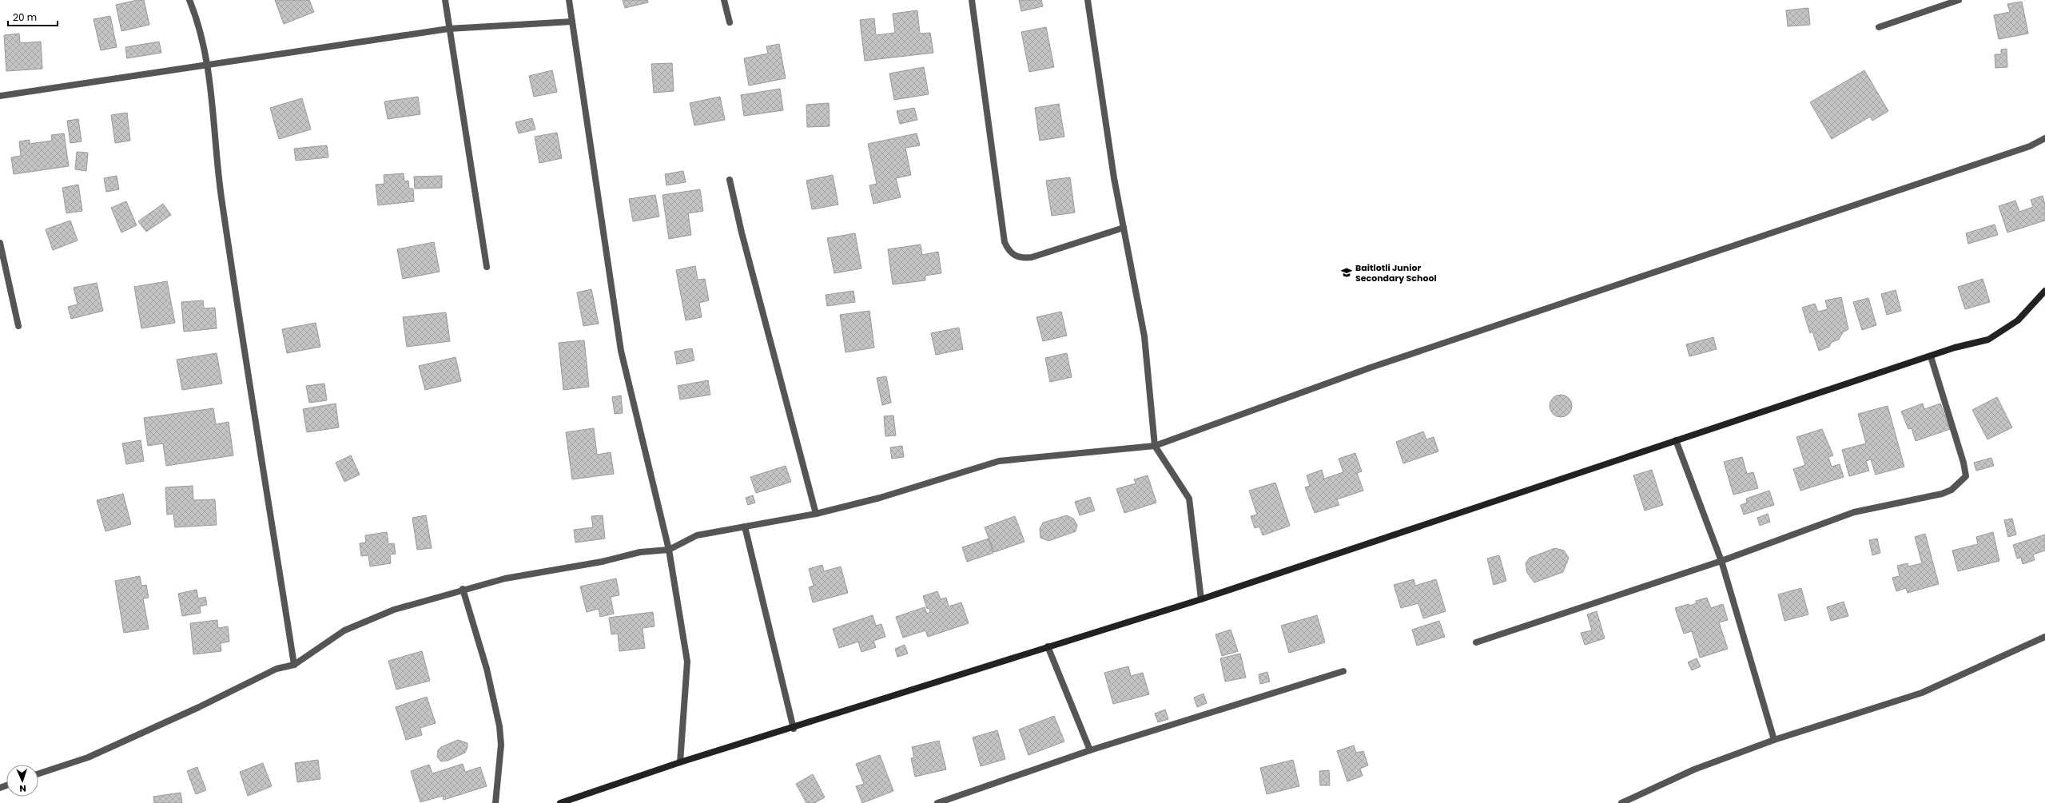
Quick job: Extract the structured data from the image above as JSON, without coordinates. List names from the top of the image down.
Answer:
{
  "places": {
    "school or university": ["Baitlotli Junior Secondary School"]
  },
  "scale_bar": "20 m",
  "north": "bottom"
}
